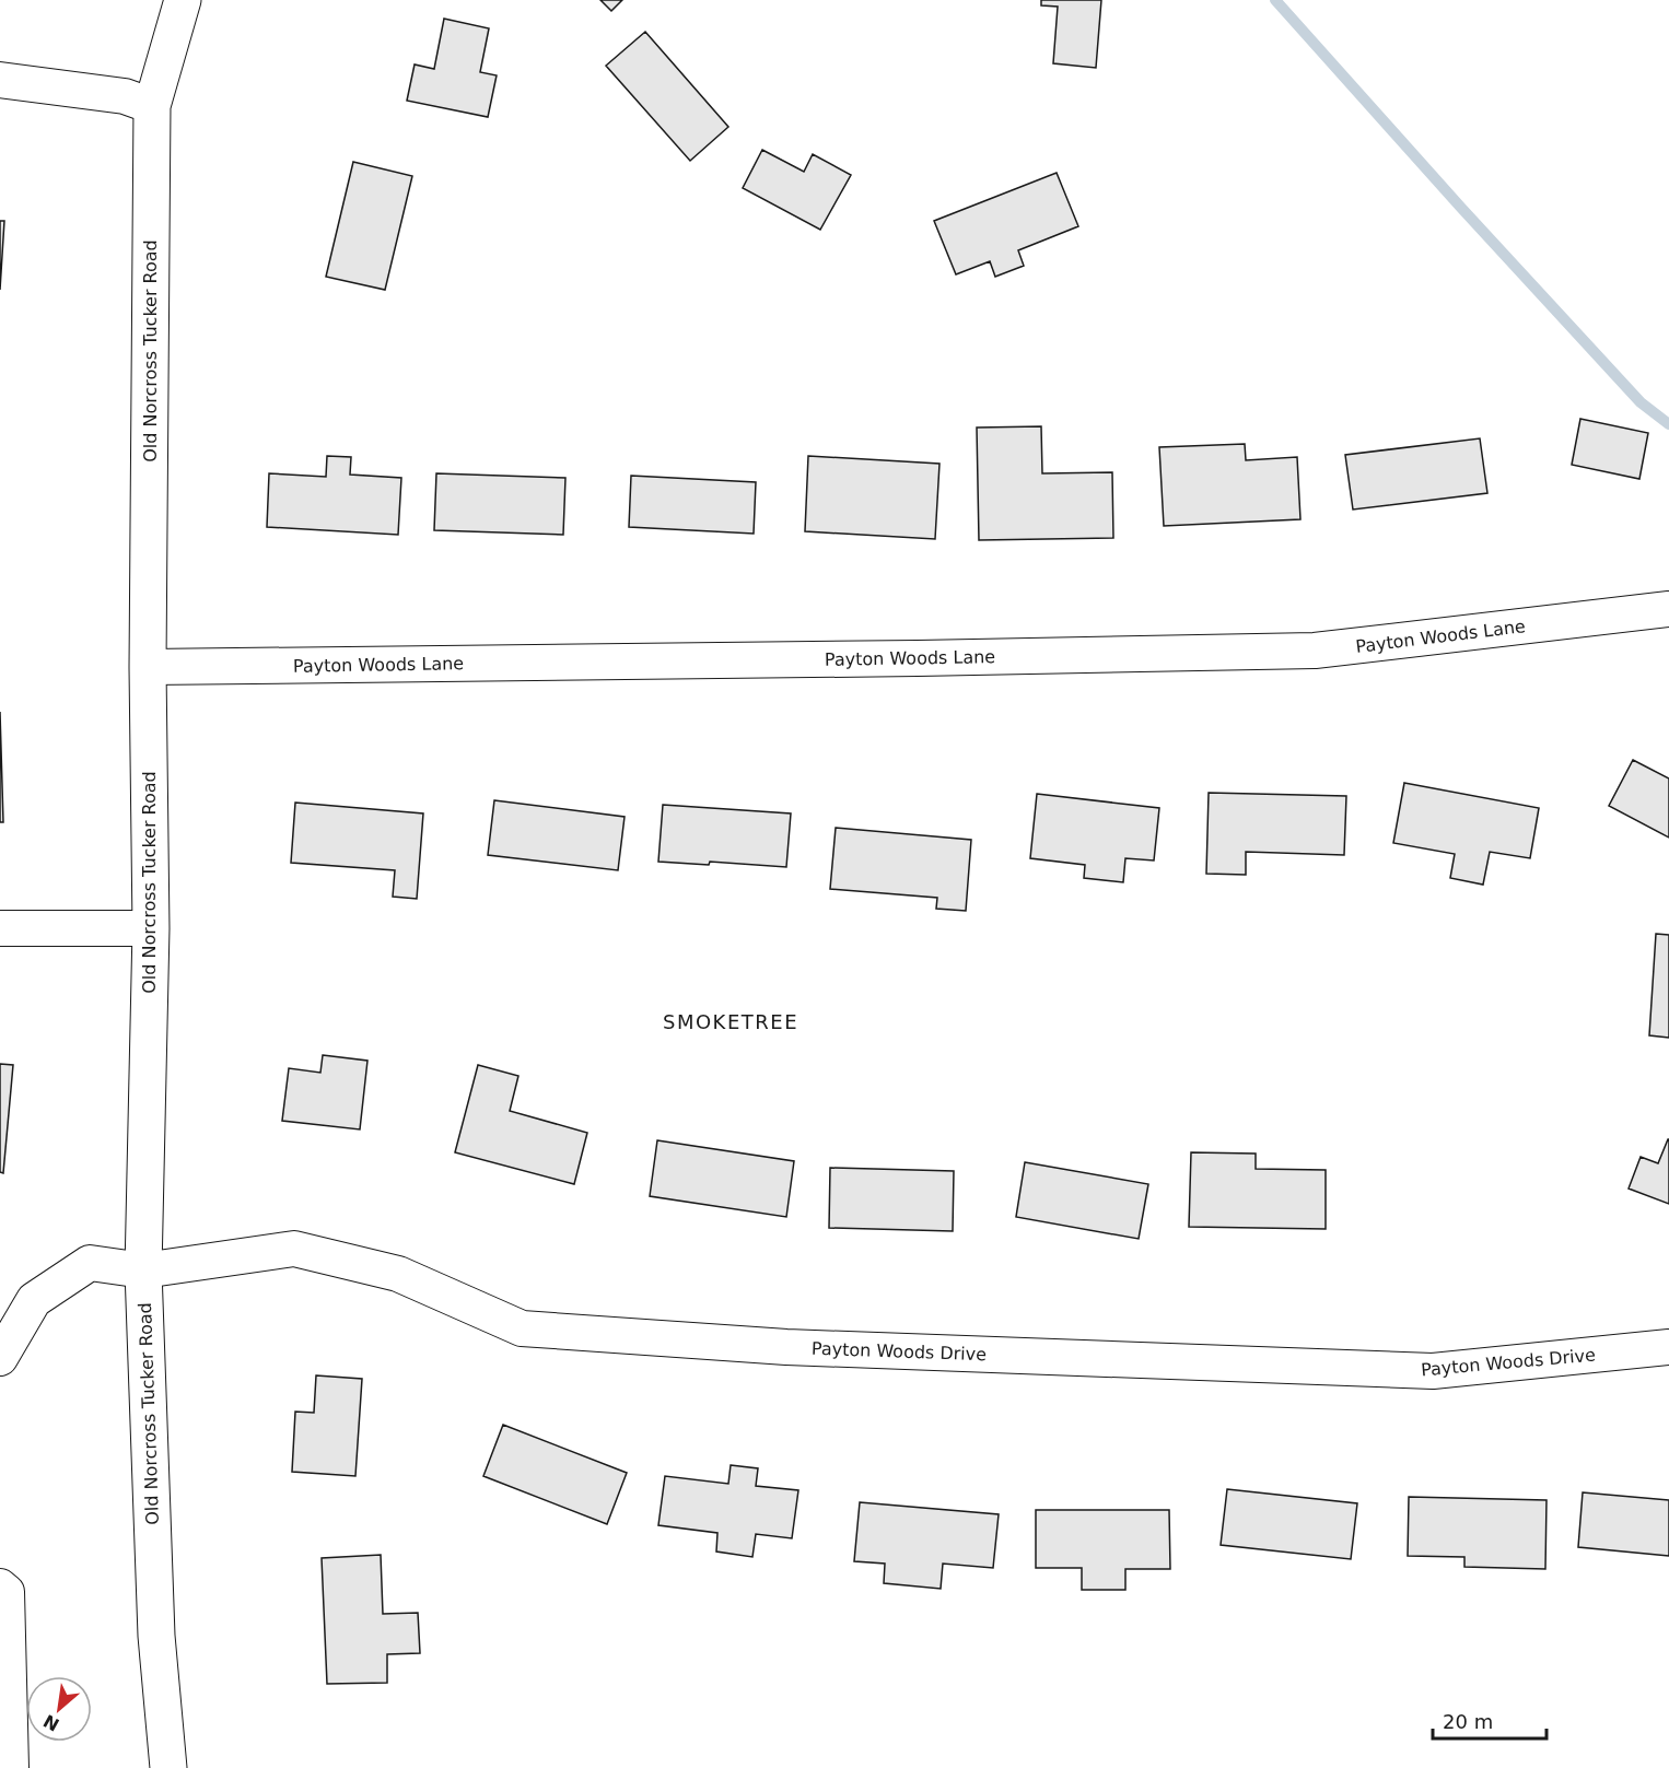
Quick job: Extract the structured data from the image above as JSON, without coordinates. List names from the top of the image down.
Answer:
{
  "streets": {
    "street": ["Old Norcross Tucker Road", "Payton Woods Lane", "Payton Woods Drive"]
  },
  "crossings": [
    ["Old Norcross Tucker Road", "Payton Woods Lane"],
    ["Old Norcross Tucker Road", "Payton Woods Drive"]
  ],
  "districts": ["SMOKETREE"],
  "scale_bar": "20 m",
  "north": "bottom left"
}
